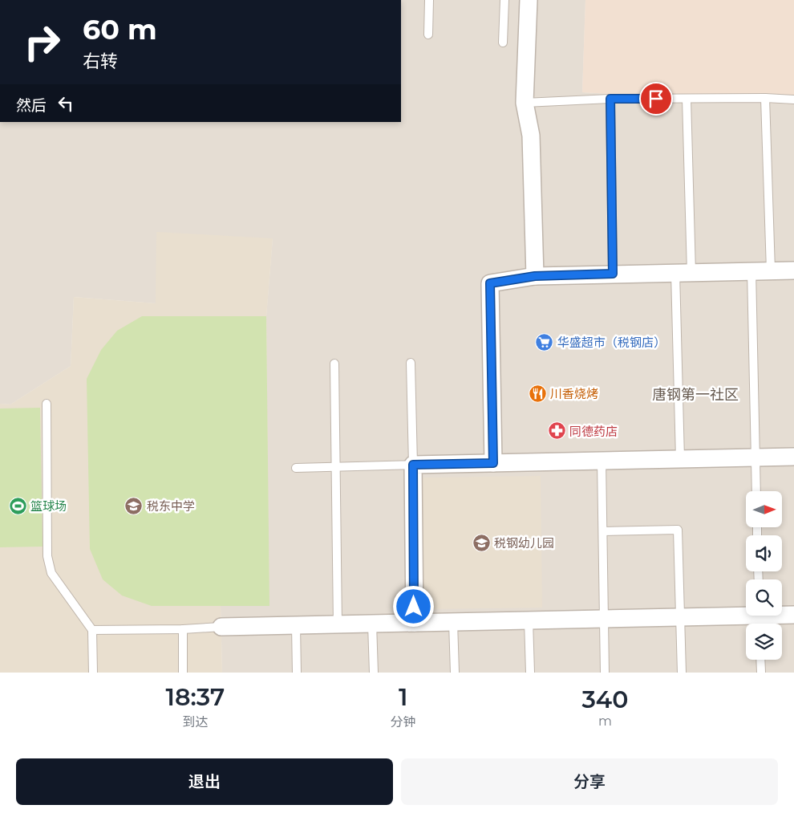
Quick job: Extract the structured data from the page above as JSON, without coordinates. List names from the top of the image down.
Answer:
{
  "districts": ["唐钢第一社区"],
  "places": {
    "supermarket": ["华盛超市（税钢店）"],
    "restaurant": ["川香烧烤"],
    "pharmacy": ["同德药店"],
    "sports": ["篮球场"],
    "school or university": ["税东中学", "税钢幼儿园"]
  },
  "north": "right",
  "page": {
    "turn": ["60 m", "右转"],
    "then": "然后",
    "eta": [
      "18:37",
      "到达",
      "1",
      "分钟",
      "340",
      "m"
    ],
    "buttons": ["退出", "分享"]
  }
}
